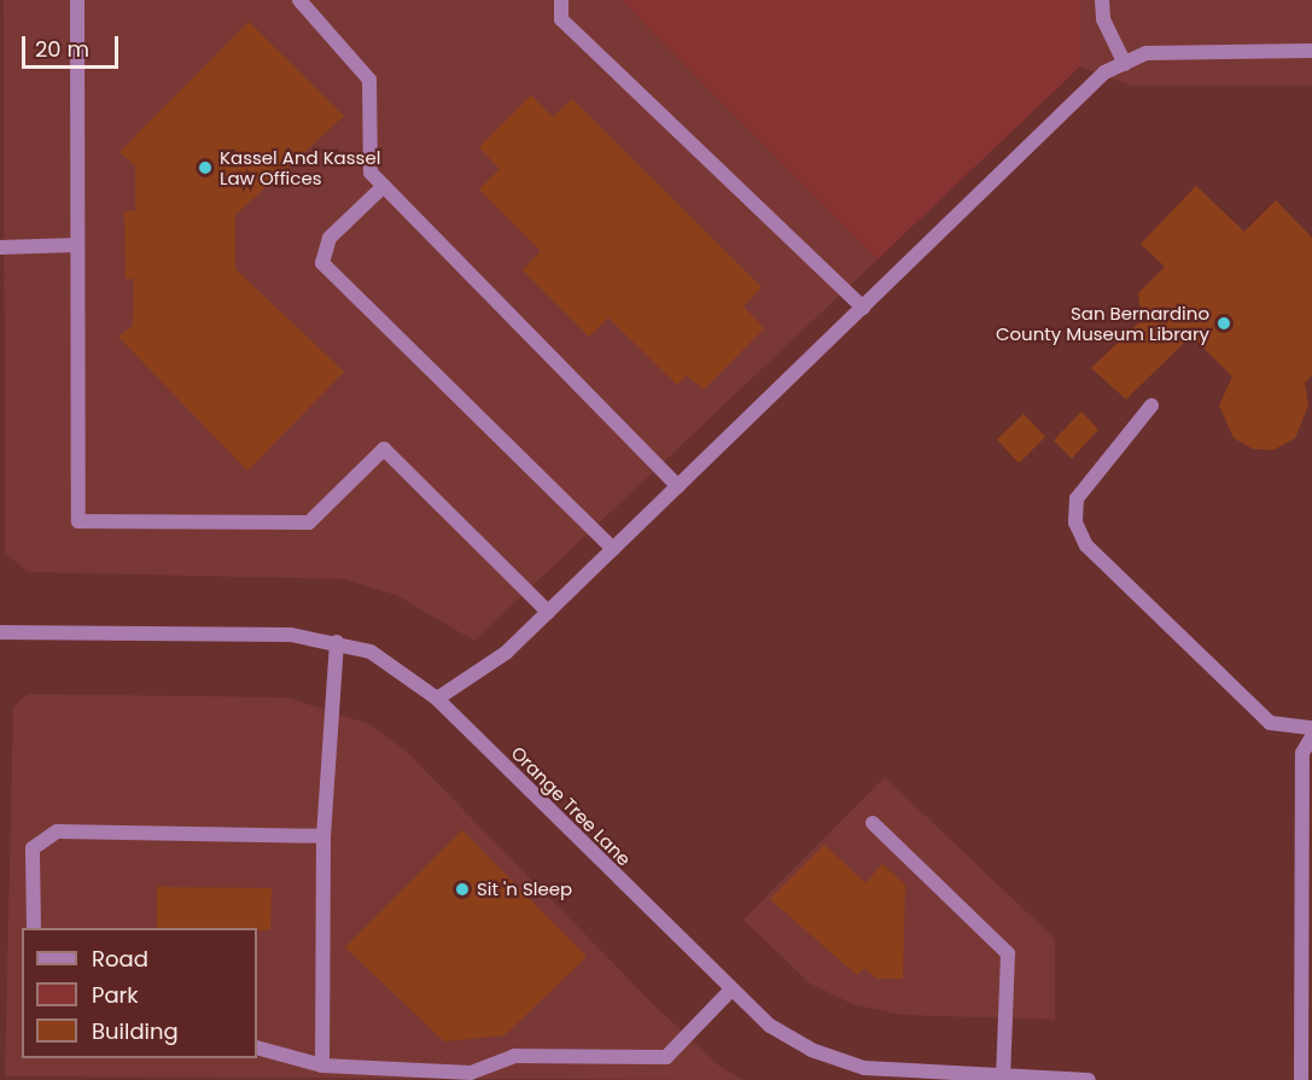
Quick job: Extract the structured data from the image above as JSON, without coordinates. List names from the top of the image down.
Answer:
{
  "streets": {
    "street": ["Orange Tree Lane"]
  },
  "places": ["Kassel And Kassel Law Offices", "San Bernardino County Museum Library", "Sit 'n Sleep"],
  "legend": ["Road", "Park", "Building"],
  "scale_bar": "20 m"
}
